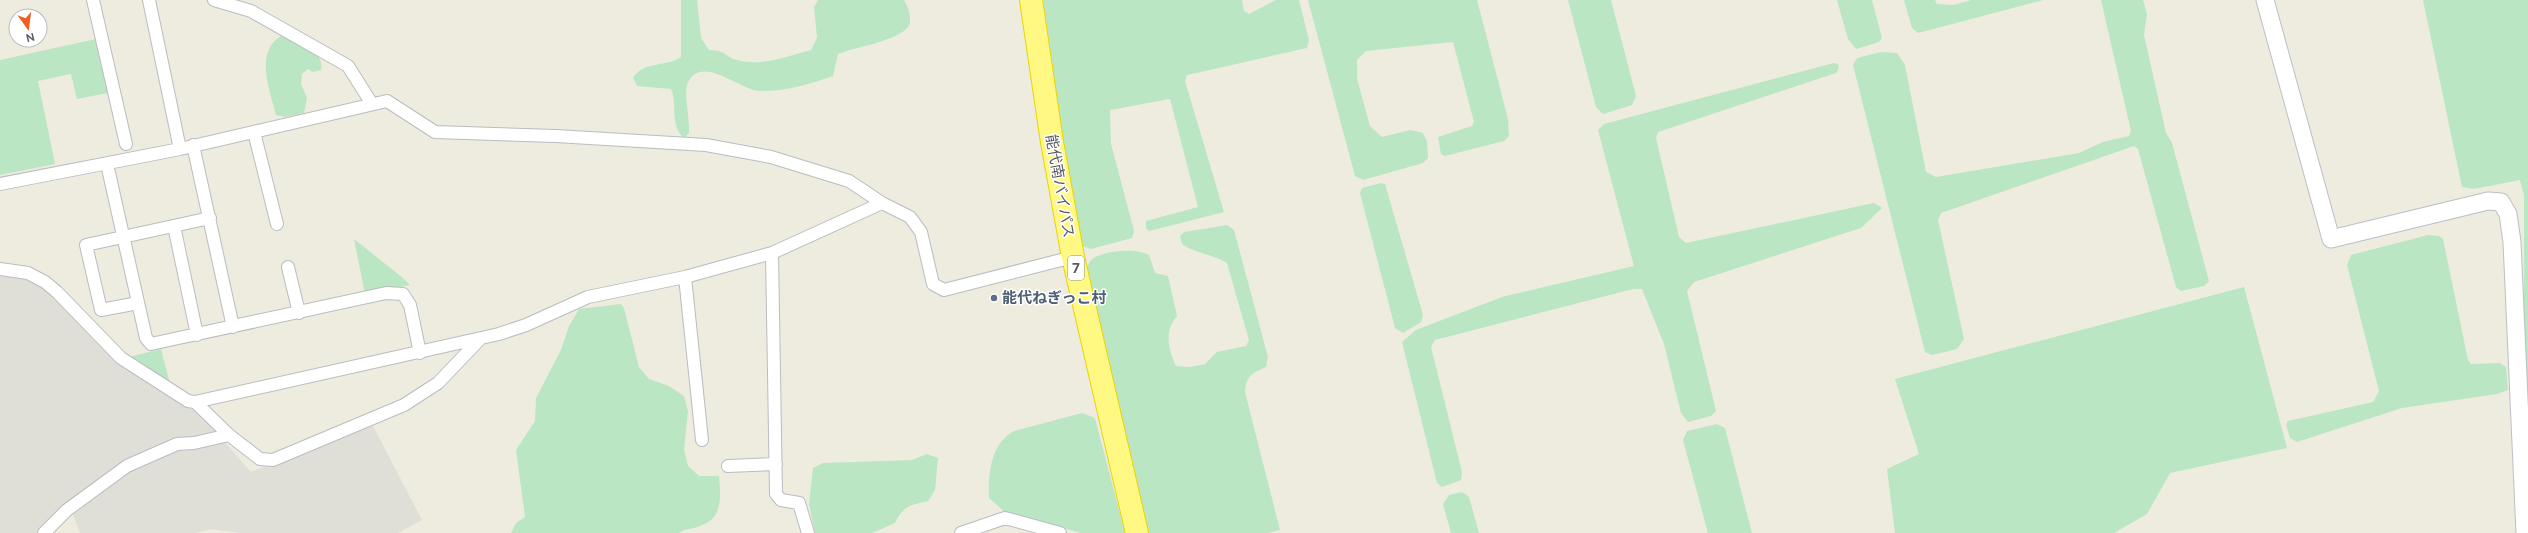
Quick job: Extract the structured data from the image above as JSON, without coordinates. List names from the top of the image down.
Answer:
{
  "streets": {
    "highway": ["能代南バイパス", "7"]
  },
  "places": ["能代ねぎっこ村"],
  "north": "bottom"
}
